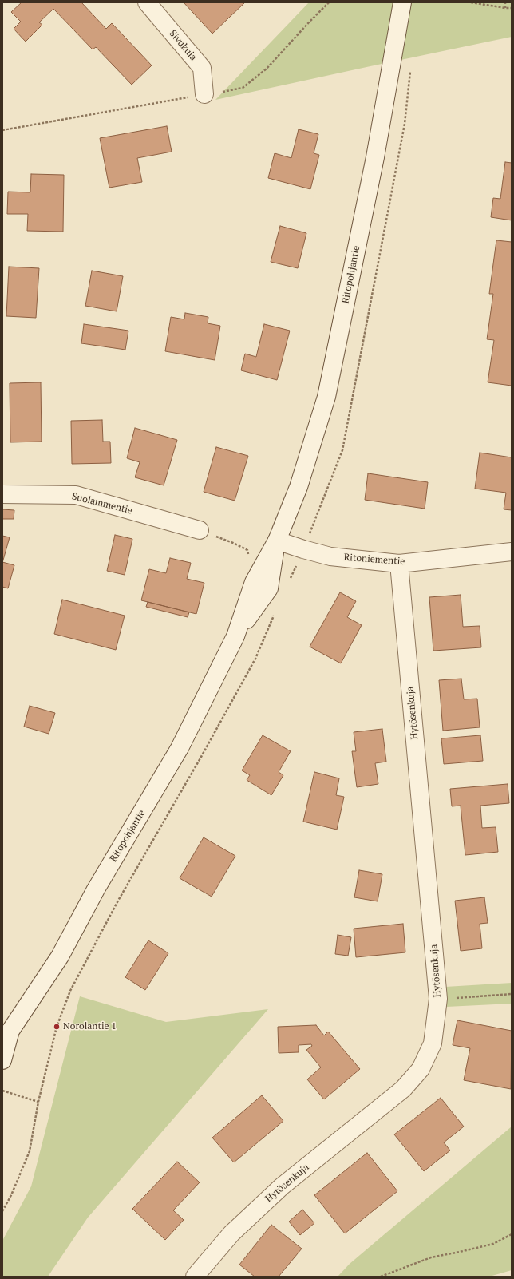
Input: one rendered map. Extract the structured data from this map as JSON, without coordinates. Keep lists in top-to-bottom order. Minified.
{"streets":{"street":["Sivukuja","Ritopohjantie","Suolammentie","Ritoniementie","Hytösenkuja"]},"crossings":[["Ritopohjantie","Ritoniementie"],["Ritoniementie","Hytösenkuja"]],"places":["Norolantie 1"]}
